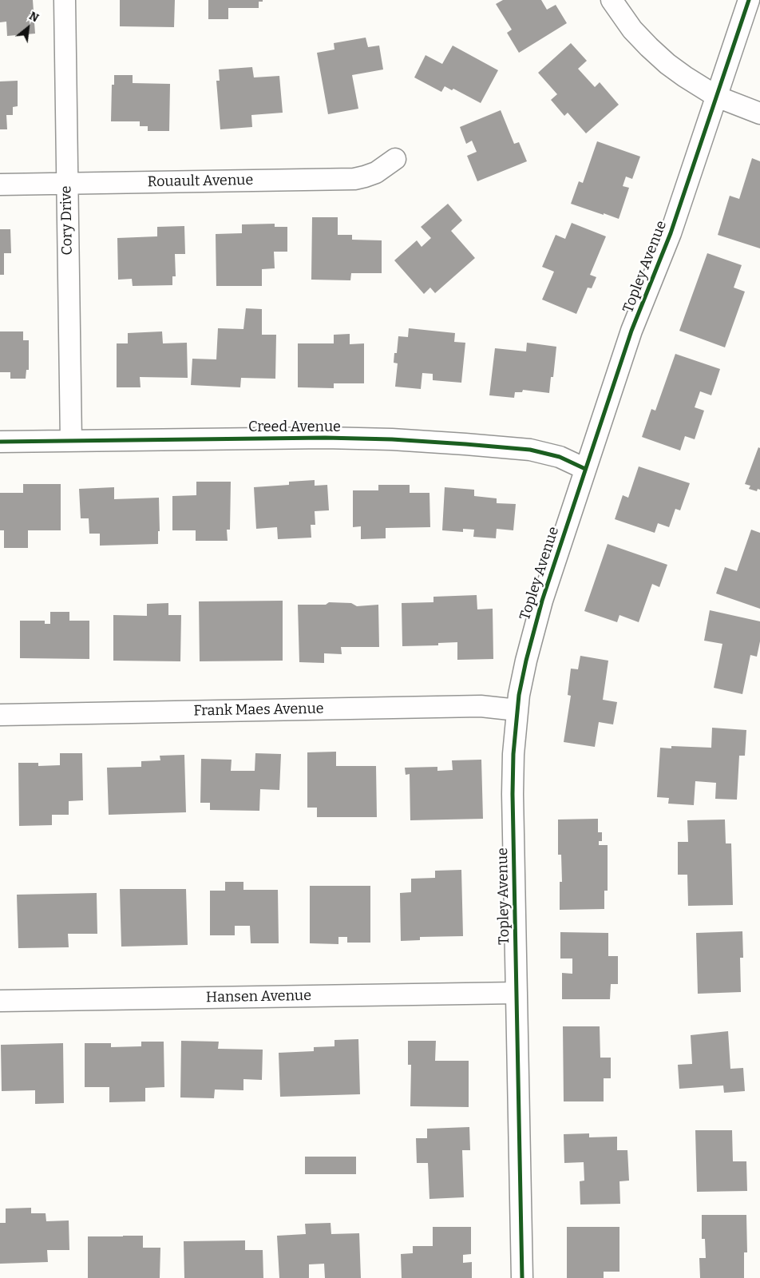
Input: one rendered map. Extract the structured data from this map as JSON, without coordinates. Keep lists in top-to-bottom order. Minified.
{"streets":{"street":["Rouault Avenue","Cory Drive","Topley Avenue","Creed Avenue","Frank Maes Avenue","Hansen Avenue"]},"crossings":[["Rouault Avenue","Cory Drive"],["Cory Drive","Creed Avenue"],["Topley Avenue","Creed Avenue"],["Topley Avenue","Frank Maes Avenue"],["Topley Avenue","Hansen Avenue"]],"north":"top right"}
